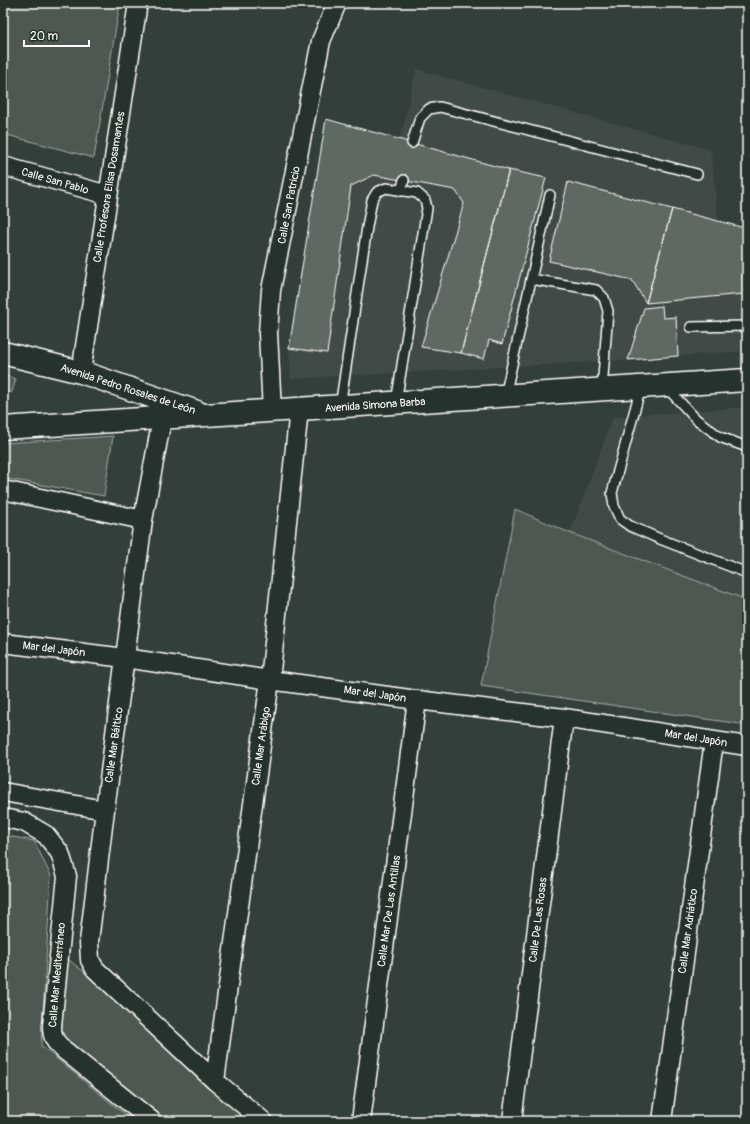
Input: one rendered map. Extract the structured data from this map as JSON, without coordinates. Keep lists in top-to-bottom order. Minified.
{"streets":{"main road":["Avenida Pedro Rosales de León","Avenida Simona Barba"],"street":["Calle San Pablo","Calle Profesora Elisa Dosamantes","Calle San Patricio","Mar del Japón","Calle Mar Báltico","Calle Mar Arábigo","Calle Mar De Las Antillas","Calle De Las Rosas","Calle Mar Adriático","Calle Mar Mediterráneo"]},"crossings":[["Calle San Pablo","Calle Profesora Elisa Dosamantes"],["Calle Profesora Elisa Dosamantes","Avenida Pedro Rosales de León"],["Calle San Patricio","Avenida Simona Barba"],["Avenida Pedro Rosales de León","Avenida Simona Barba"],["Avenida Simona Barba","Calle Mar Báltico"],["Avenida Simona Barba","Calle Mar Arábigo"],["Mar del Japón","Calle Mar Báltico"],["Mar del Japón","Calle Mar Arábigo"],["Mar del Japón","Calle Mar De Las Antillas"],["Mar del Japón","Calle De Las Rosas"],["Mar del Japón","Calle Mar Adriático"],["Calle Mar Báltico","Calle Mar Arábigo"]],"scale_bar":"20 m"}
